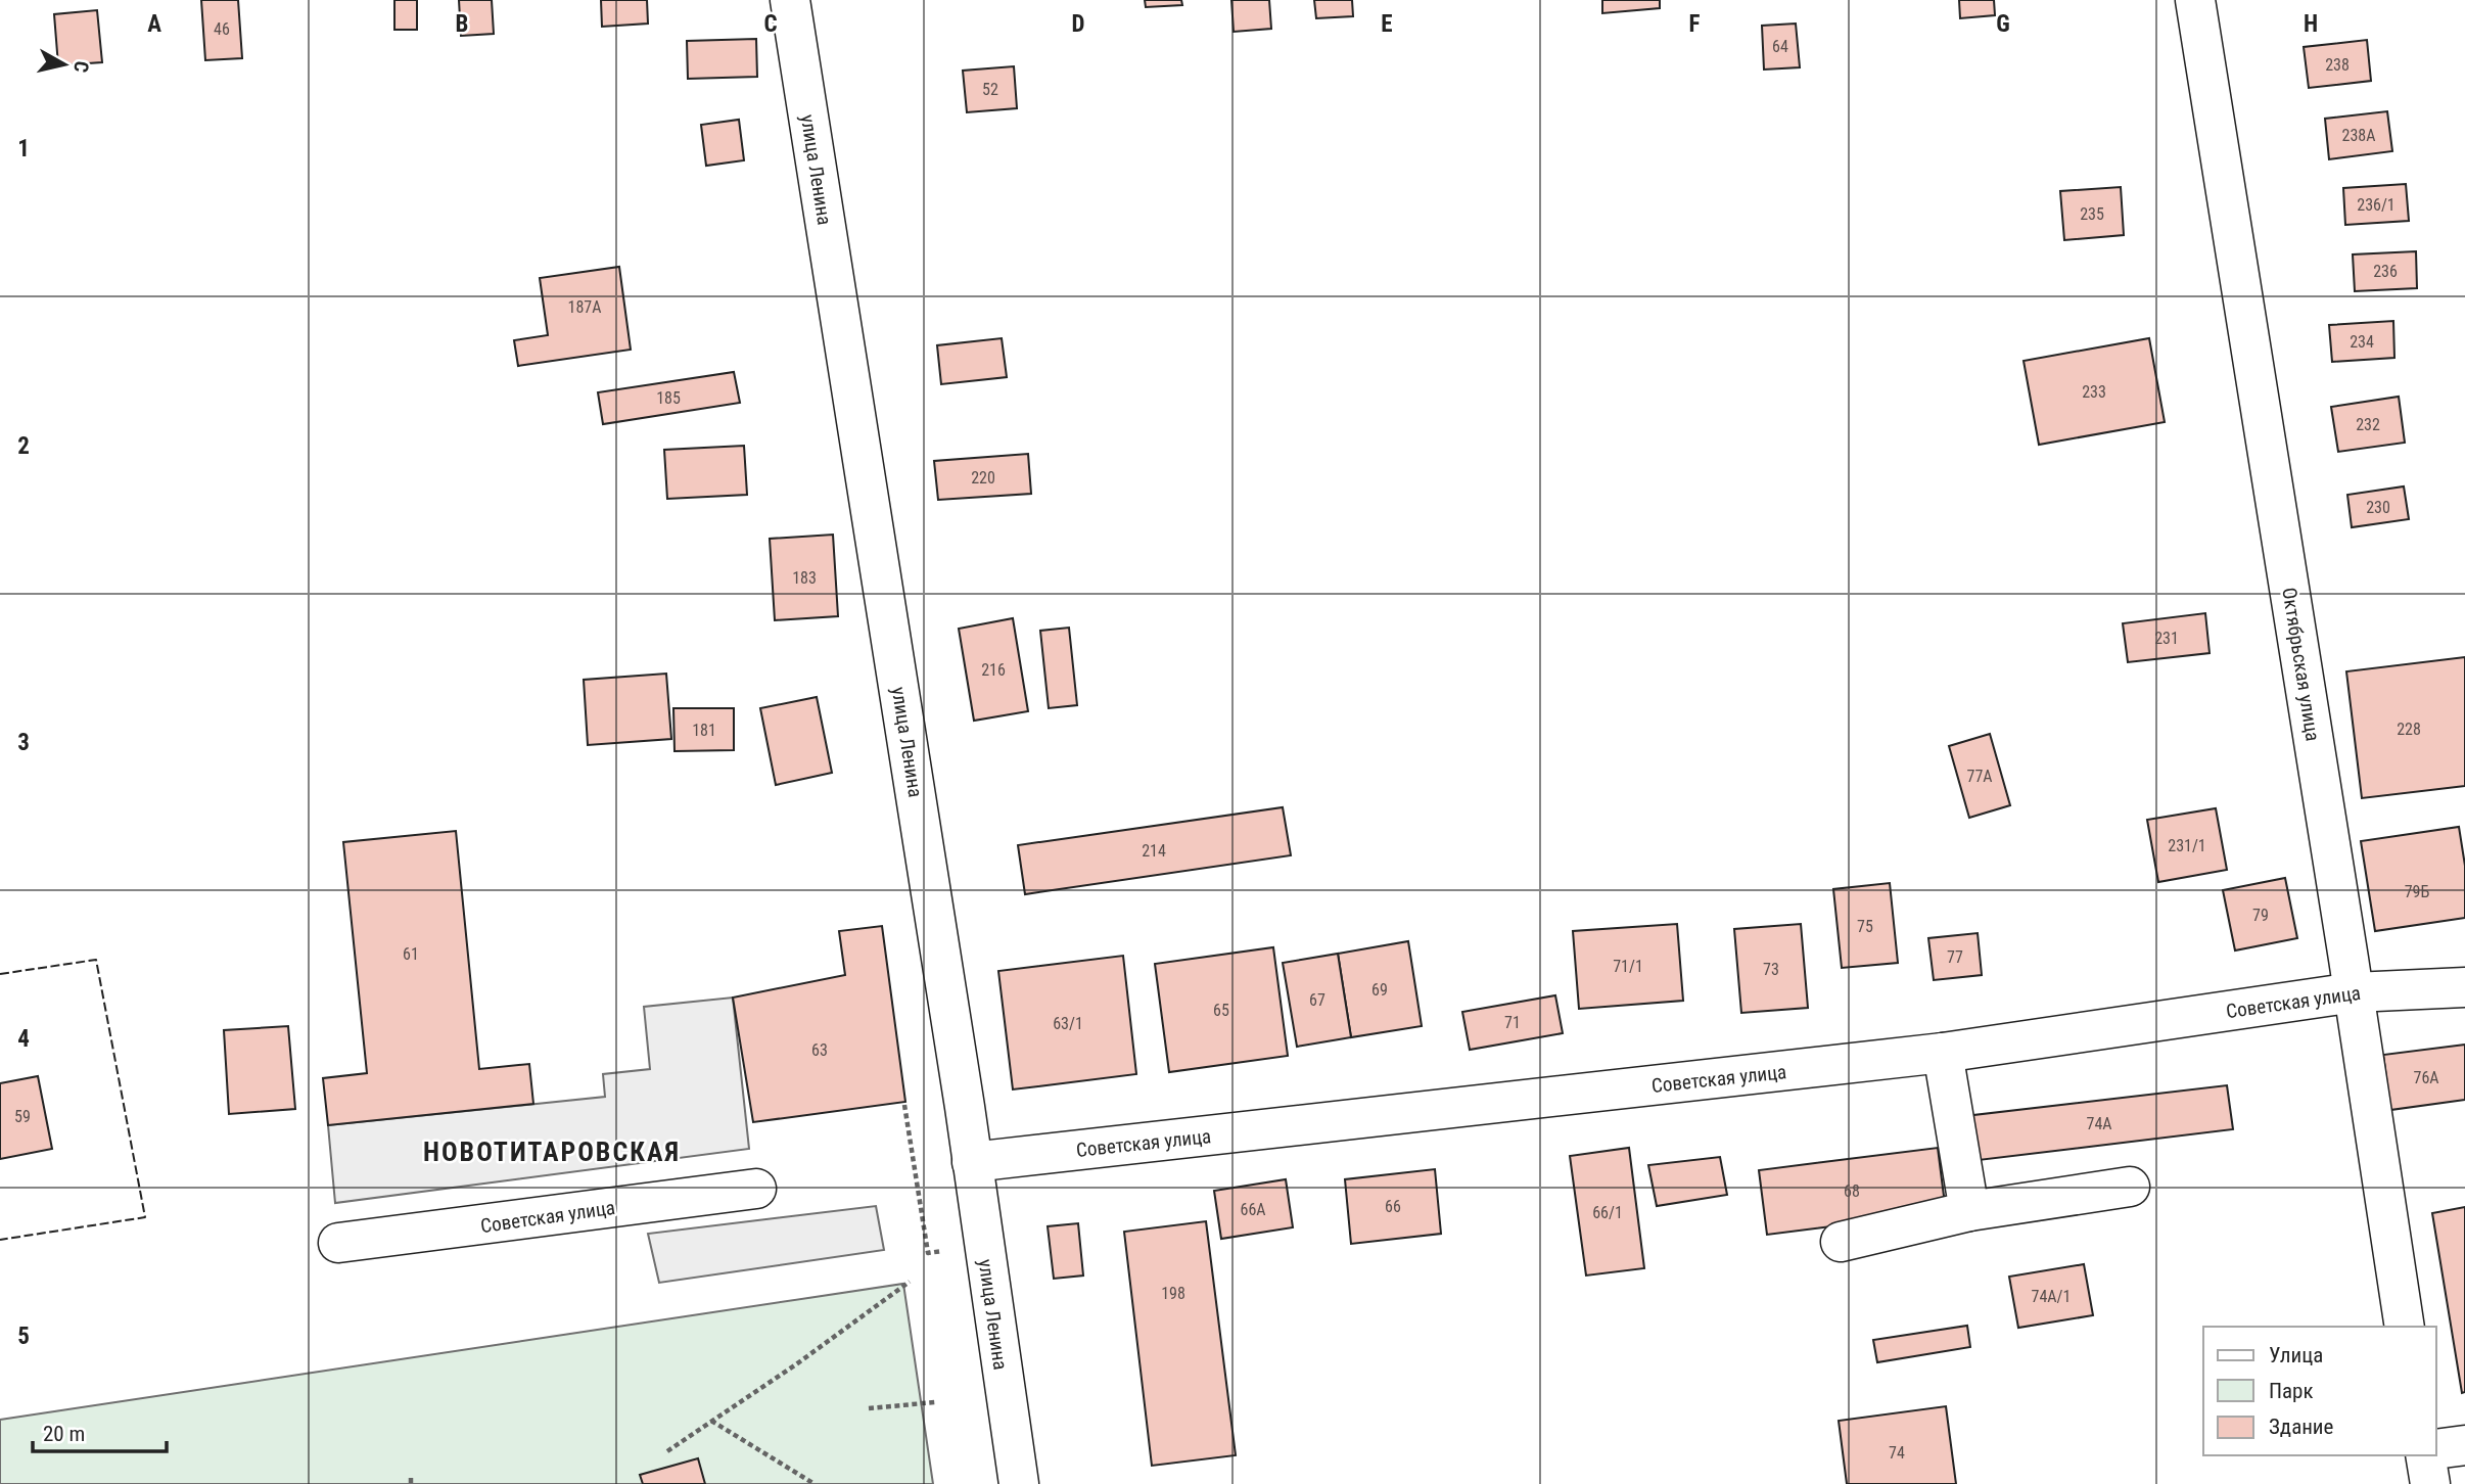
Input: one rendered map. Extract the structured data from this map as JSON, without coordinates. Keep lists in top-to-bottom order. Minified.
{"streets":{"street":["улица Ленина","Октябрьская улица","Советская улица"]},"crossings":[["улица Ленина","Советская улица"],["Октябрьская улица","Советская улица"]],"districts":["НОВОТИТАРОВСКАЯ"],"house_numbers":["46","64","238","52","238А","236/1","235","236","187А","234","233","185","232","220","230","183","231","216","228","181","77А","231/1","214","79Б","79","75","61","77","71/1","73","69","67","65","71","63/1","63","76А","59","74А","68","66","66А","66/1","198","74А/1","74"],"legend":["Улица","Парк","Здание"],"scale_bar":"20 m","north":"right","grid":{"columns":["A","B","C","D","E","F","G","H"],"rows":["1","2","3","4","5"]}}
